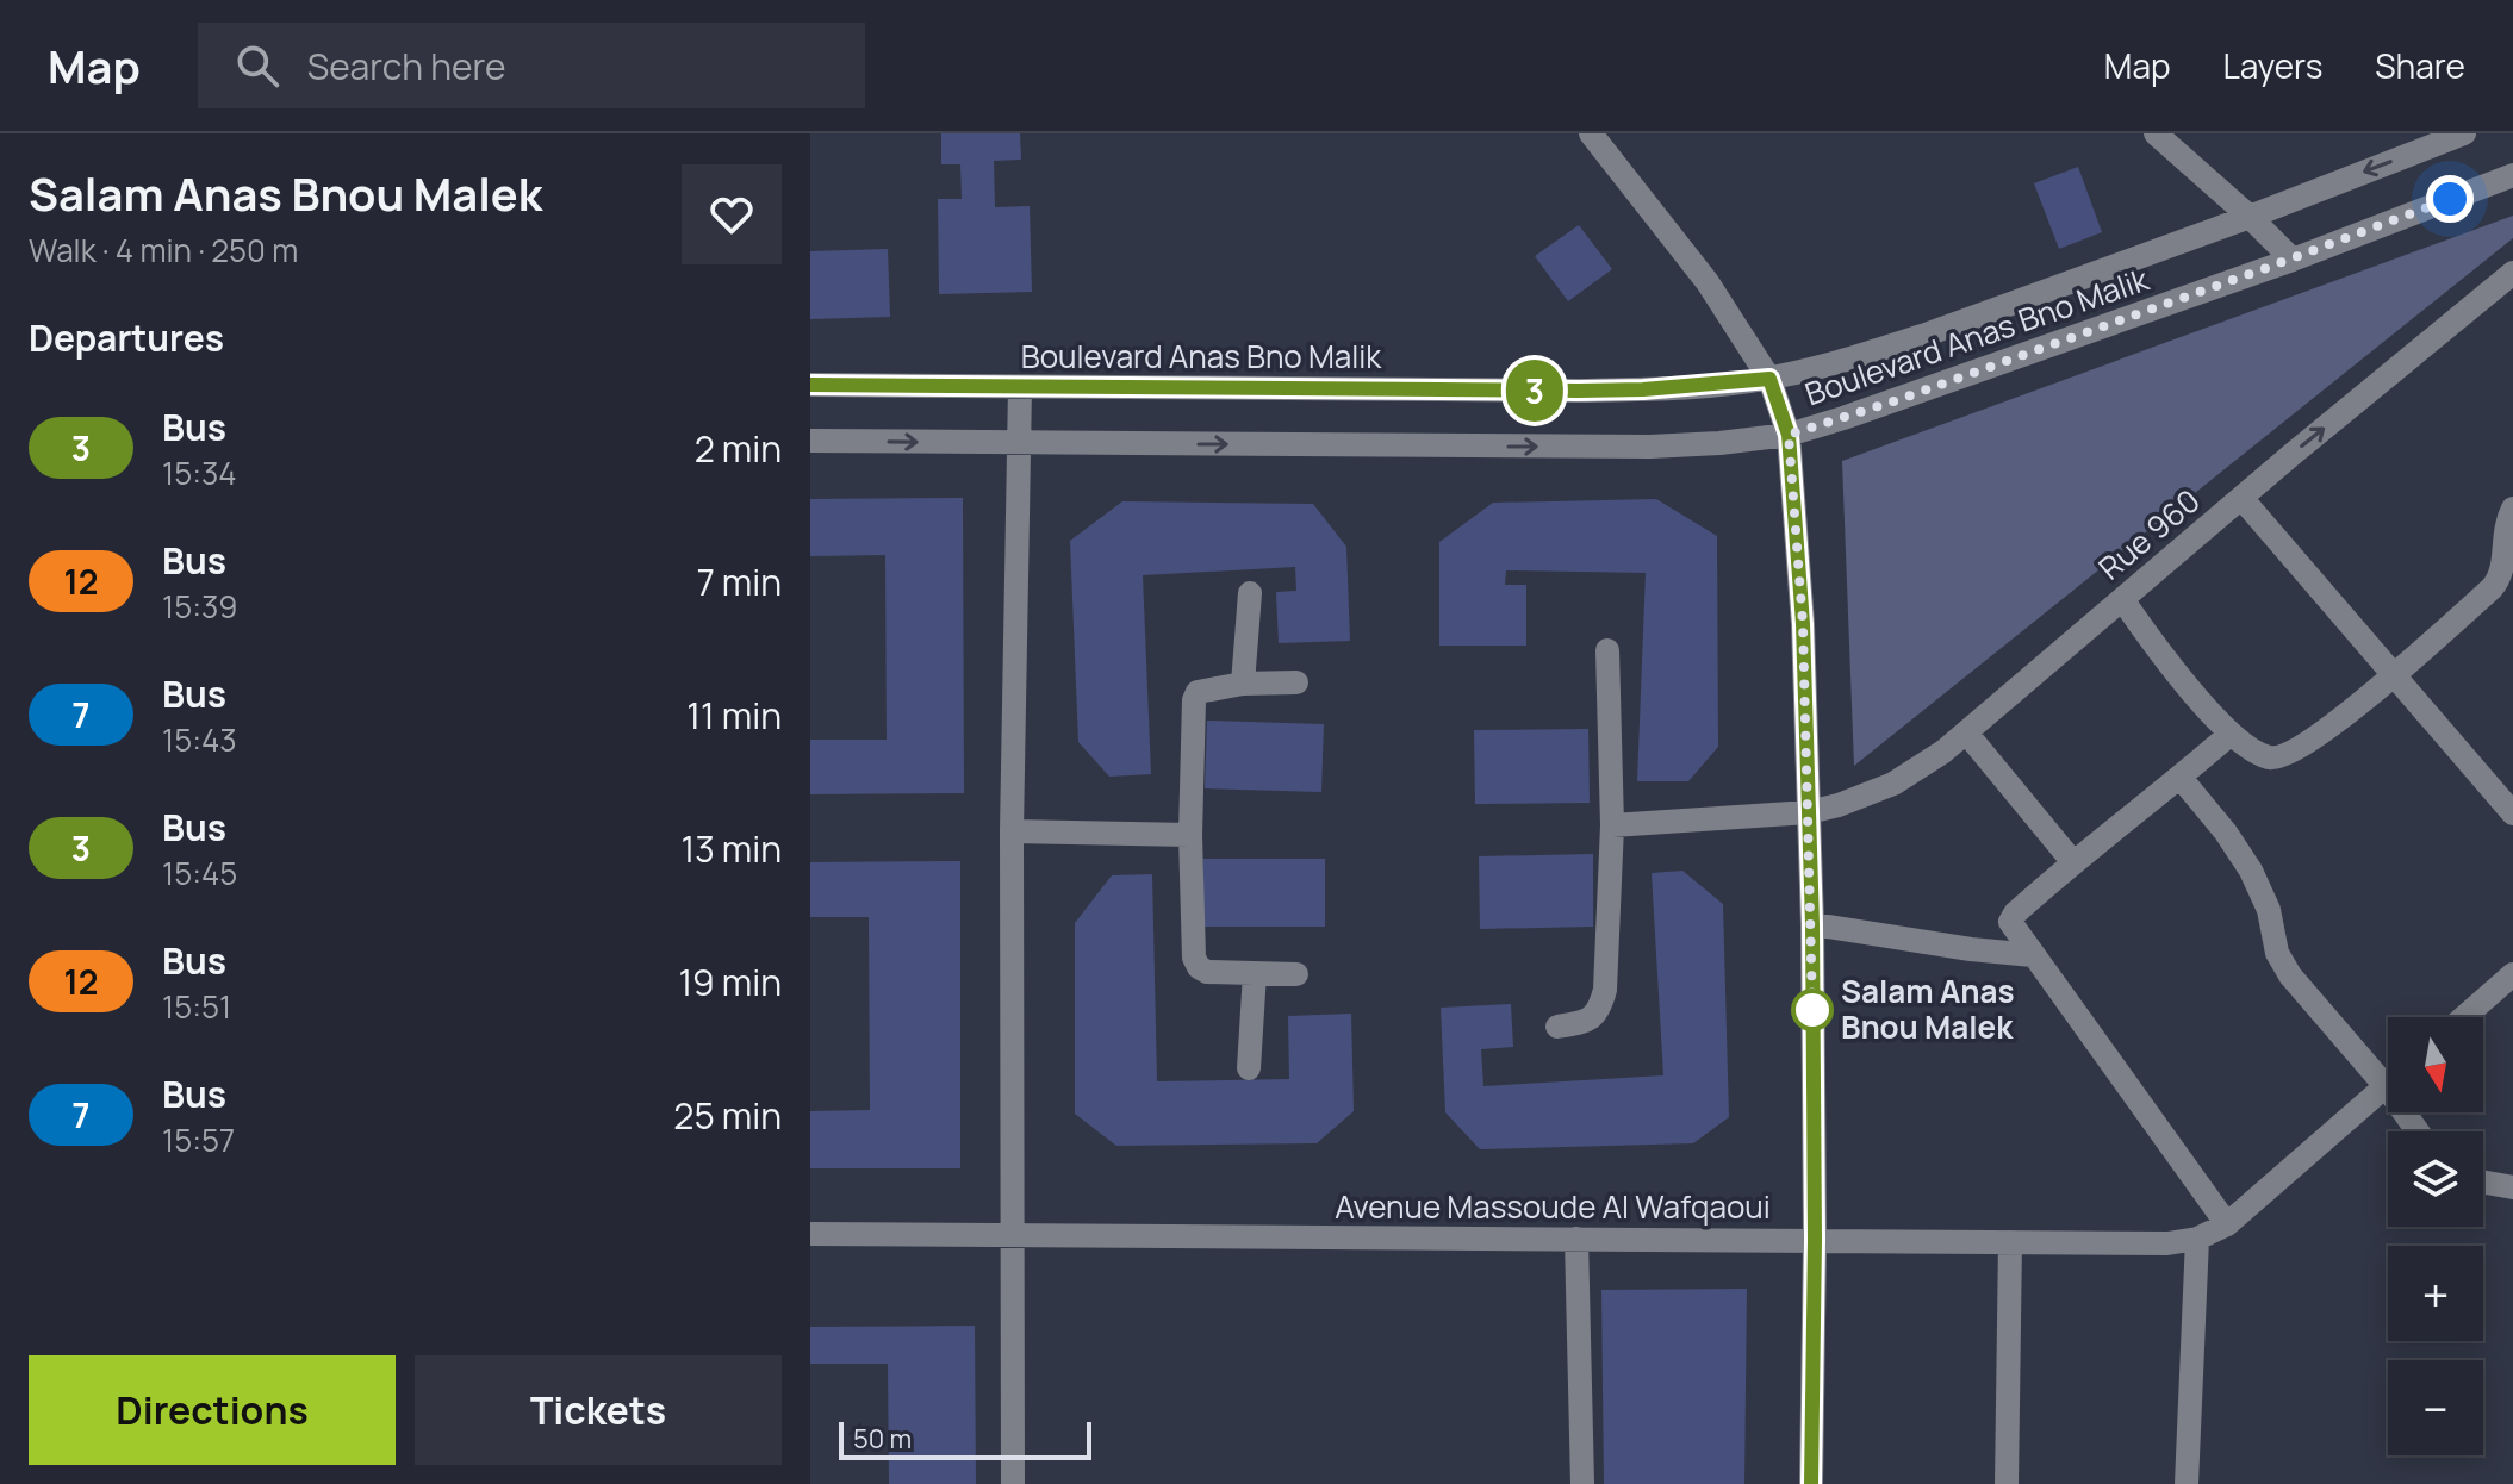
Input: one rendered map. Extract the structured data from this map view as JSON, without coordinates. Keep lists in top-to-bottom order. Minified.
{"streets":{"street":["Boulevard Anas Bno Malik","Rue 960","Avenue Massoude Al Wafqaoui"]},"places":["Salam Anas Bnou Malek"],"lines":["bus line 3"],"scale_bar":"50 m","north":"bottom","page":{"header":"Map","search":"Search here","nav":["Map","Layers","Share"],"heading":[["Salam Anas Bnou Malek","Walk · 4 min · 250 m"],"Departures"],"on_map":"3","list":[{"mark":"3","name":"Bus","note":"15:34","value":"2 min"},{"mark":"12","name":"Bus","note":"15:39","value":"7 min"},{"mark":"7","name":"Bus","note":"15:43","value":"11 min"},{"mark":"3","name":"Bus","note":"15:45","value":"13 min"},{"mark":"12","name":"Bus","note":"15:51","value":"19 min"},{"mark":"7","name":"Bus","note":"15:57","value":"25 min"}],"map_buttons":["+","−"],"buttons":["Directions","Tickets"],"scale":"50 m"}}
